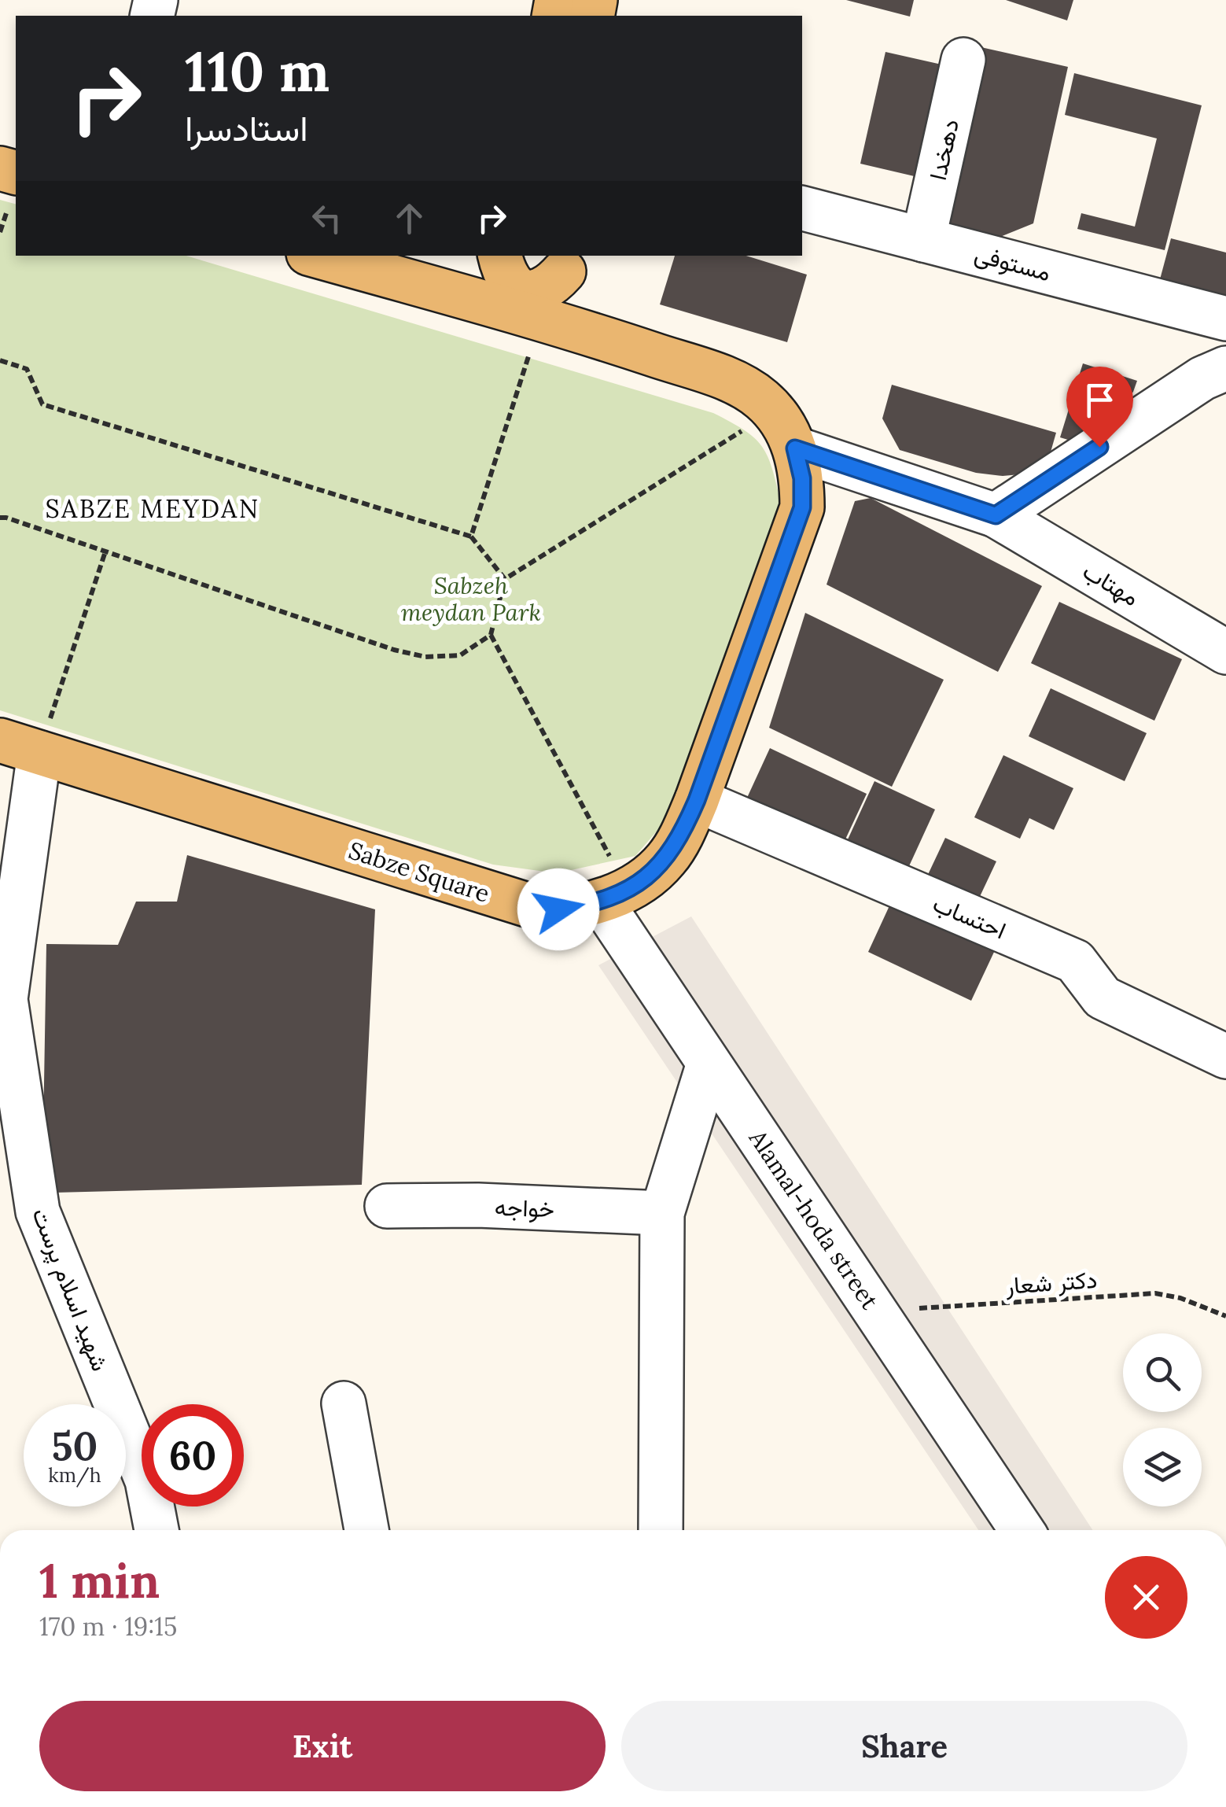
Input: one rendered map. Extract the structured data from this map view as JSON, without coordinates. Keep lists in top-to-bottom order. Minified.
{"streets":{"main road":["Sabze Square"],"street":["دهخدا","مستوفی","مهتاب","احتساب","خواجه","Alamal-hoda street","شهید اسلام پرست"],"path":["دکتر شعار"]},"crossings":[["دهخدا","مستوفی"],["مهتاب","Sabze Square"],["Sabze Square","احتساب"],["Sabze Square","Alamal-hoda street"],["Sabze Square","شهید اسلام پرست"],["Alamal-hoda street","دکتر شعار"]],"districts":["SABZE MEYDAN"],"parks":["Sabzeh meydan Park"],"page":{"turn":["110 m","استادسرا"],"speed":"50 km/h","limit":"60","heading":["1 min","170 m · 19:15"],"buttons":["Exit","Share"]}}
